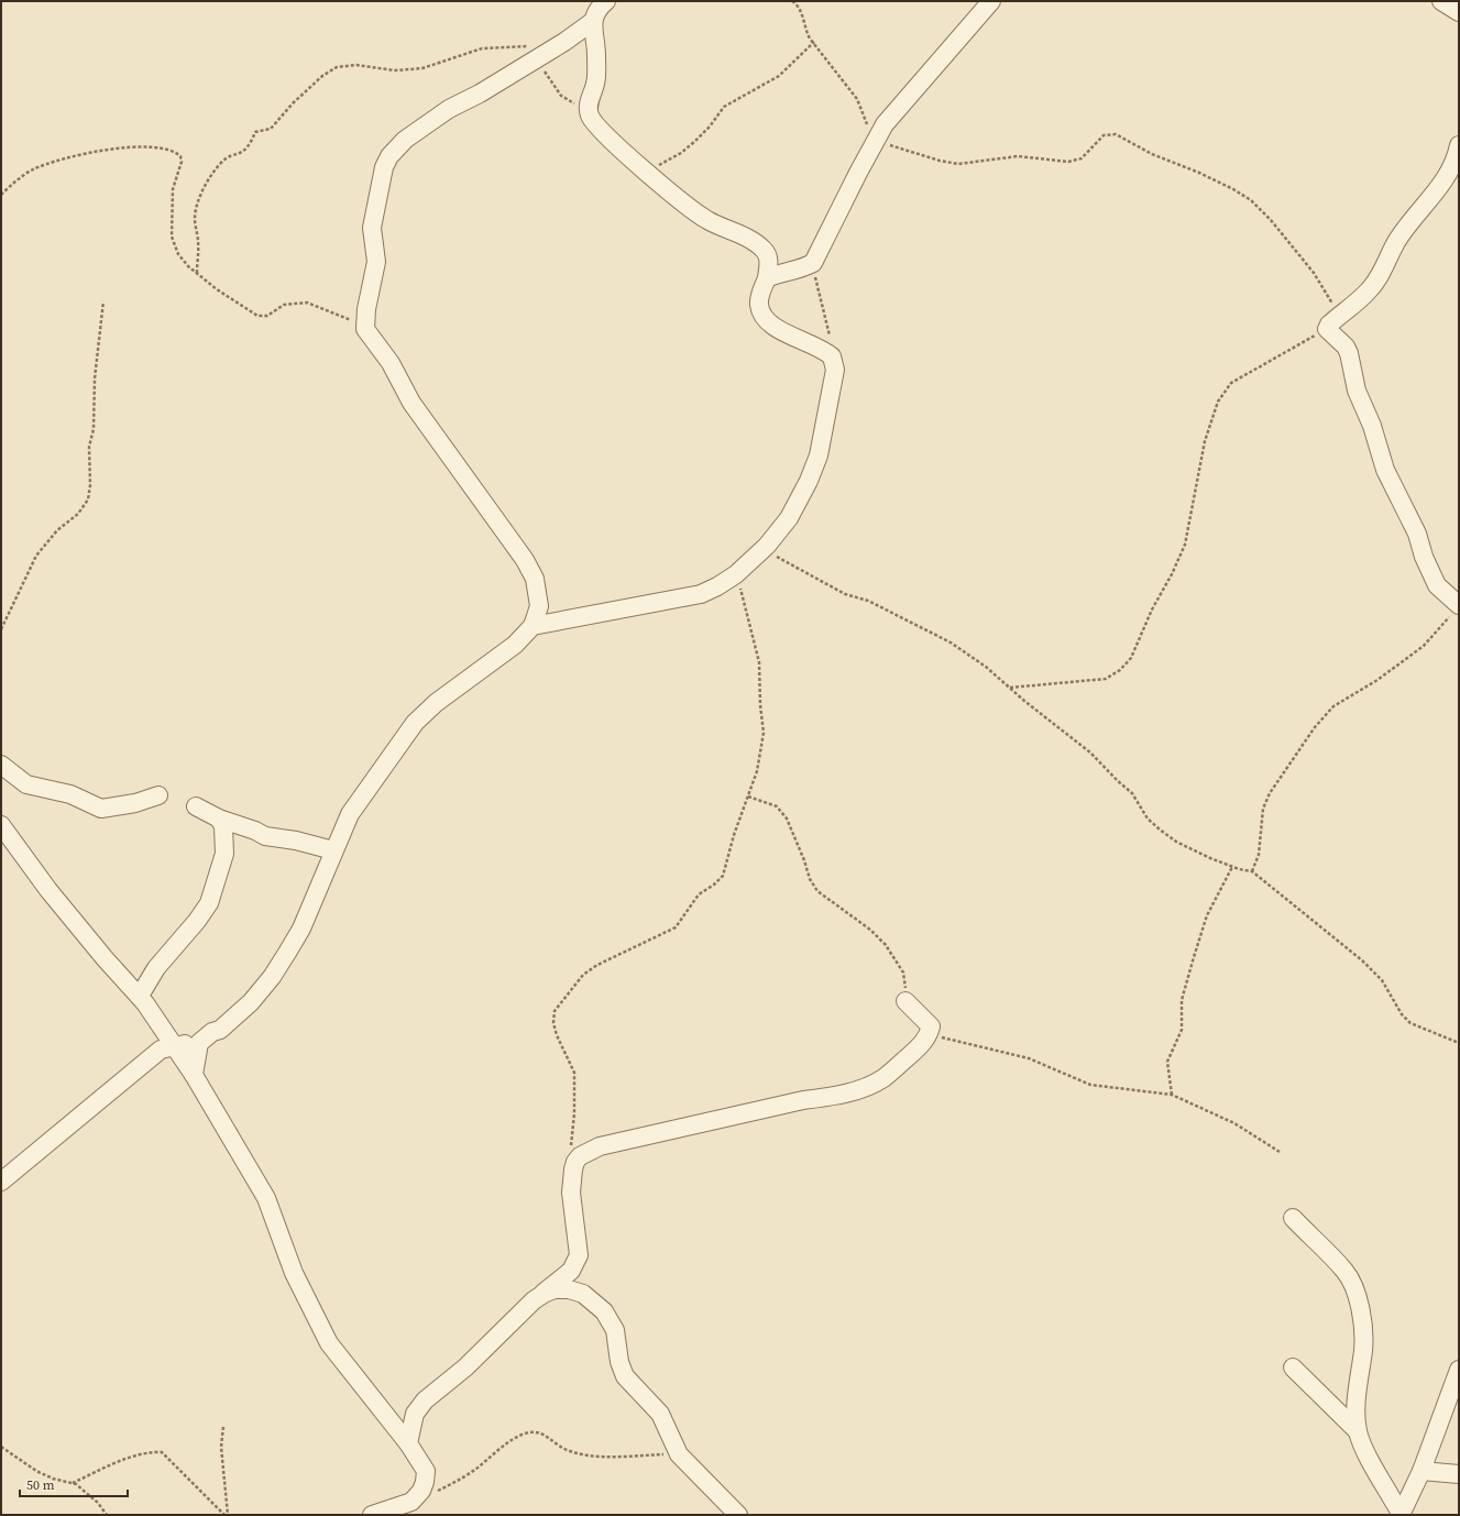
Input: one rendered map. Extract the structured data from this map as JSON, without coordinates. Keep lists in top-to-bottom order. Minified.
{"scale_bar":"50 m"}
